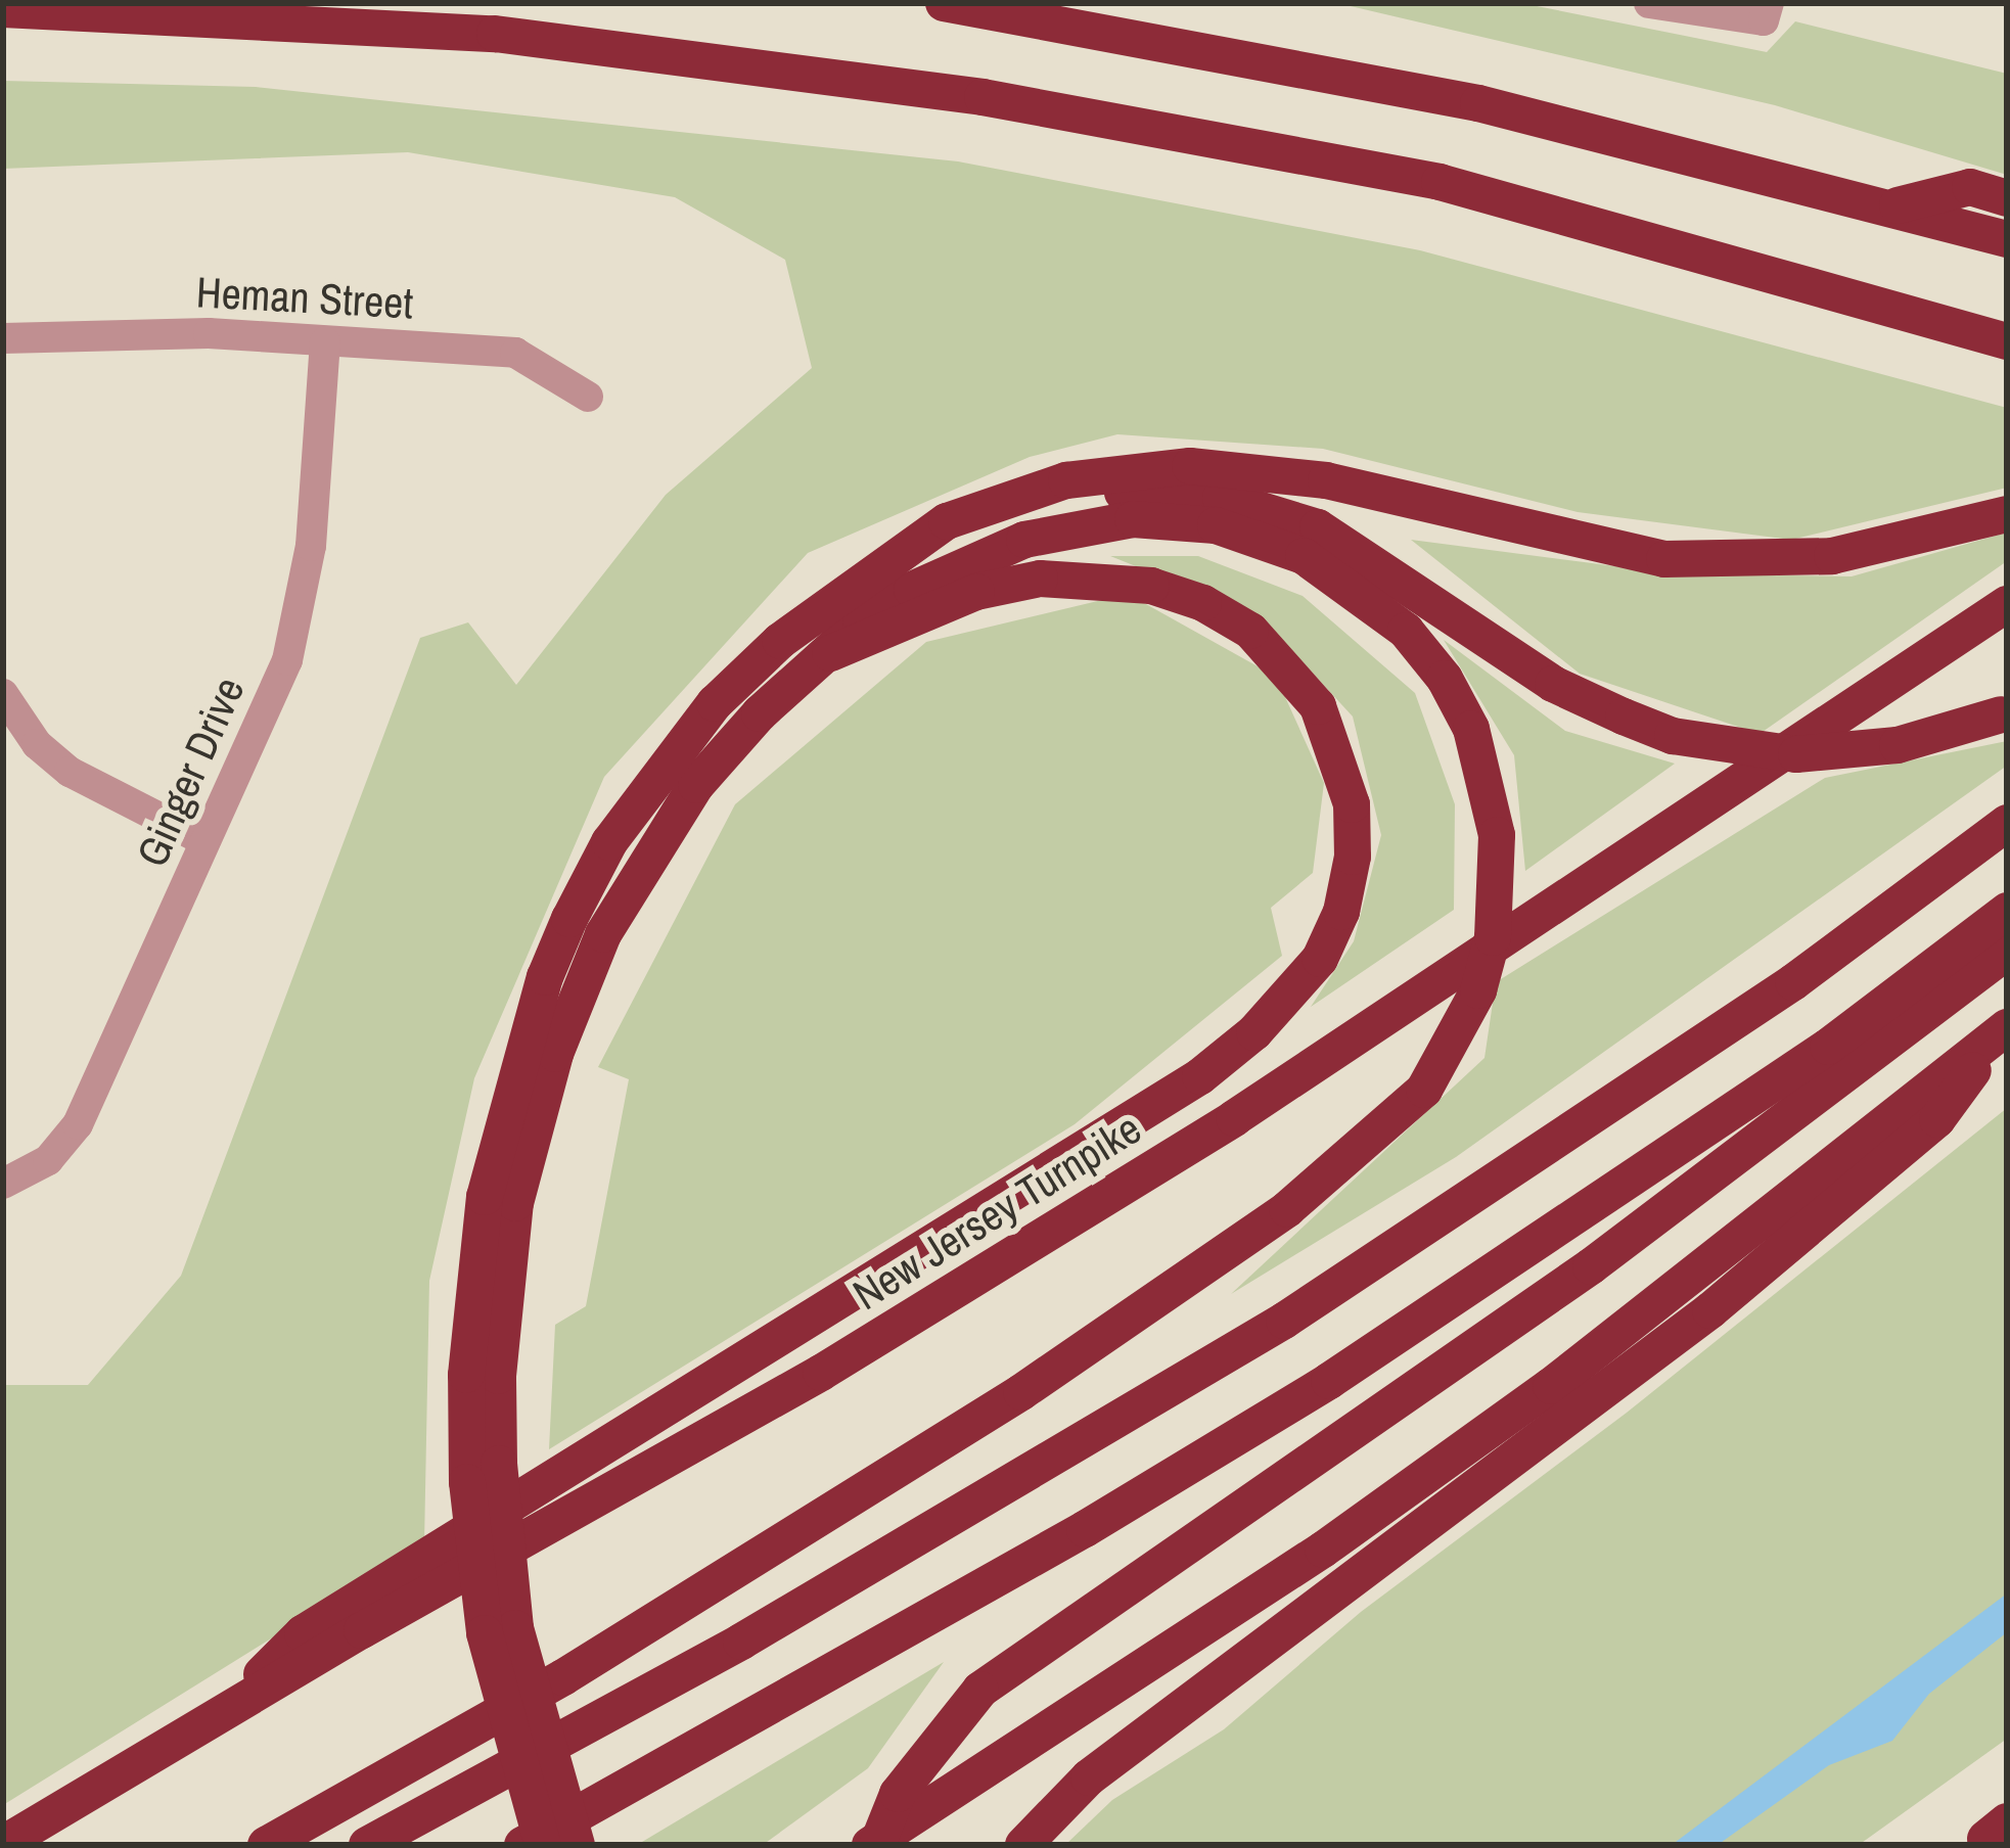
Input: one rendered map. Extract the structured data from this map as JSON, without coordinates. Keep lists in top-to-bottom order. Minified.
{"streets":{"highway":["New Jersey Turnpike"],"street":["Heman Street","Ginger Drive"]},"crossings":[["Heman Street","Ginger Drive"]]}
